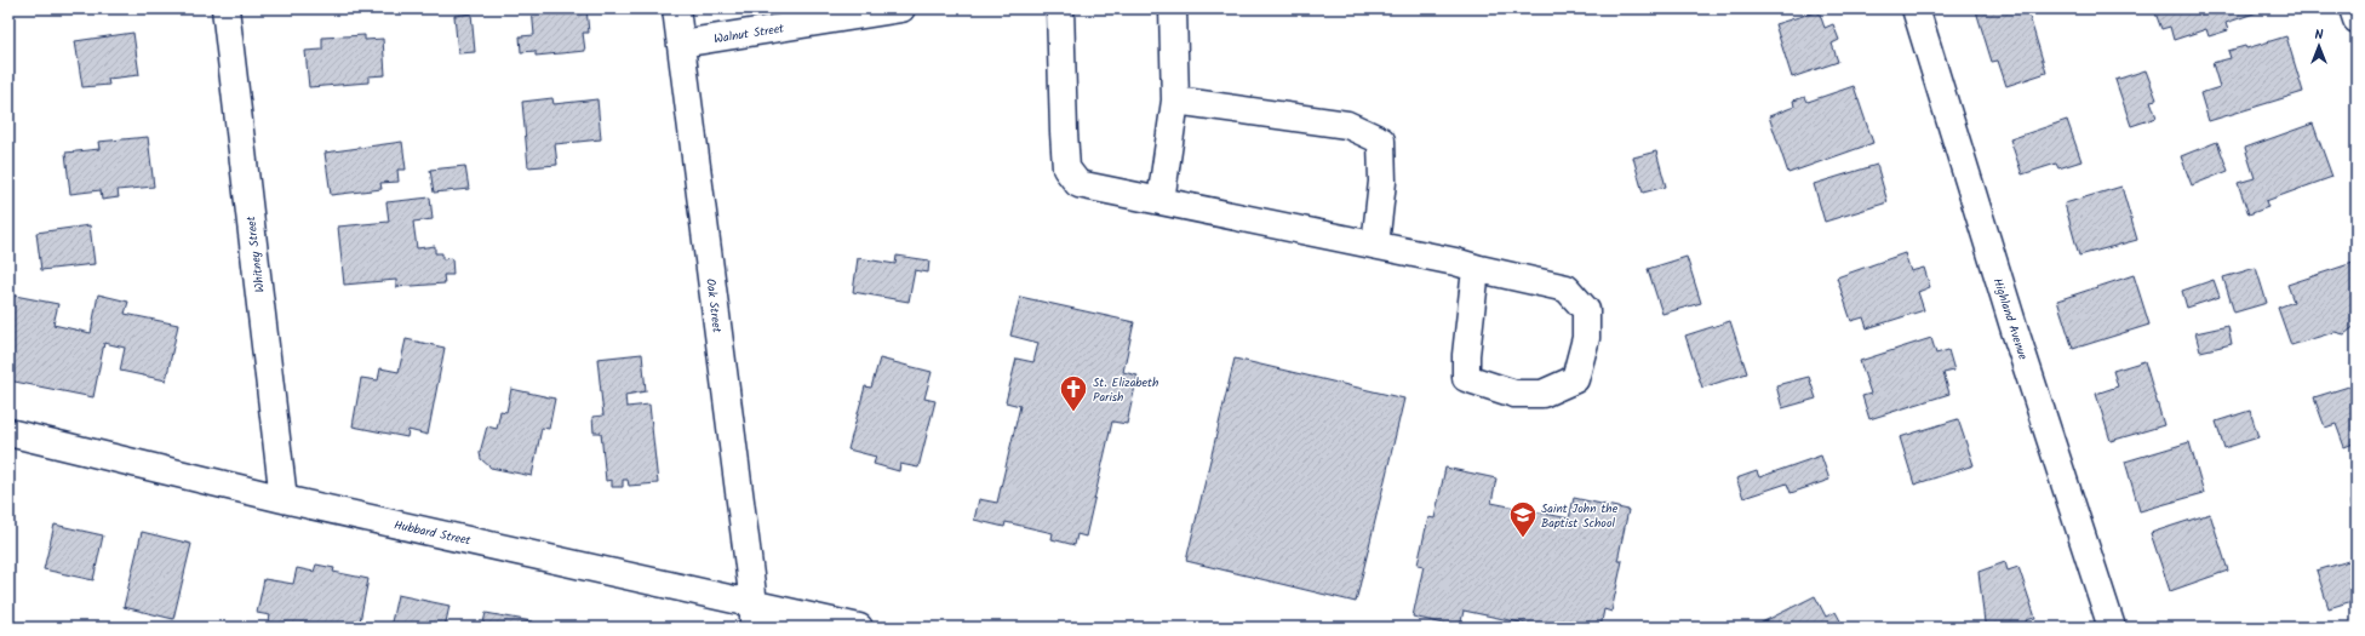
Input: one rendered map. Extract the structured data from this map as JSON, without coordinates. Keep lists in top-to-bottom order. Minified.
{"streets":{"street":["Walnut Street","Whitney Street","Oak Street","Highland Avenue","Hubbard Street"]},"crossings":[["Walnut Street","Oak Street"],["Whitney Street","Hubbard Street"],["Oak Street","Hubbard Street"]],"places":{"church":["St. Elizabeth Parish"],"school or university":["Saint John the Baptist School"]},"north":"top"}
